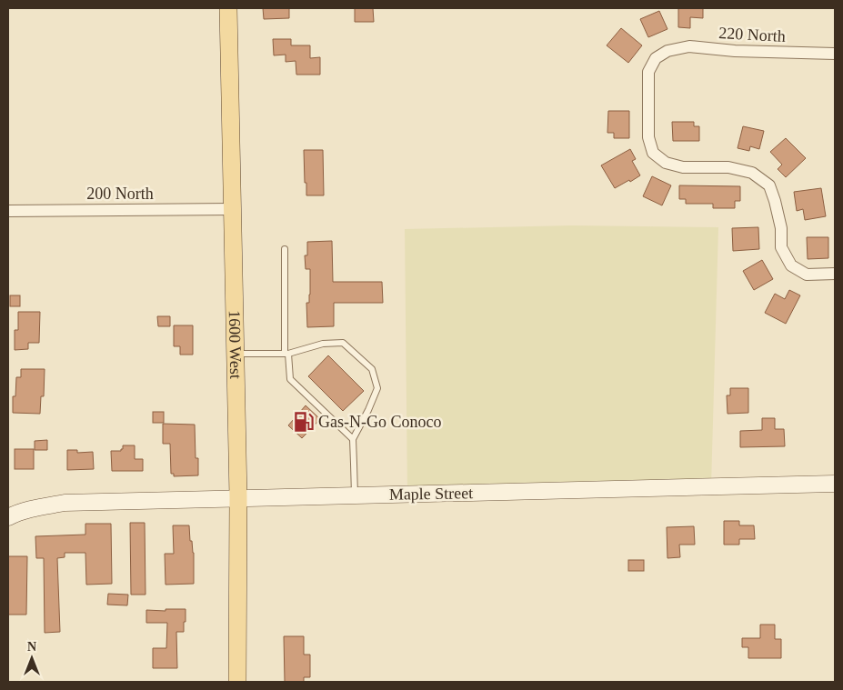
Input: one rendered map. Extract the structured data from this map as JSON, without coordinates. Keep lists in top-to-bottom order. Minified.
{"streets":{"main road":["1600 West","Maple Street"],"street":["220 North","200 North"]},"crossings":[["200 North","1600 West"],["1600 West","Maple Street"]],"places":{"fuel station":["Gas-N-Go Conoco"]},"north":"top"}
